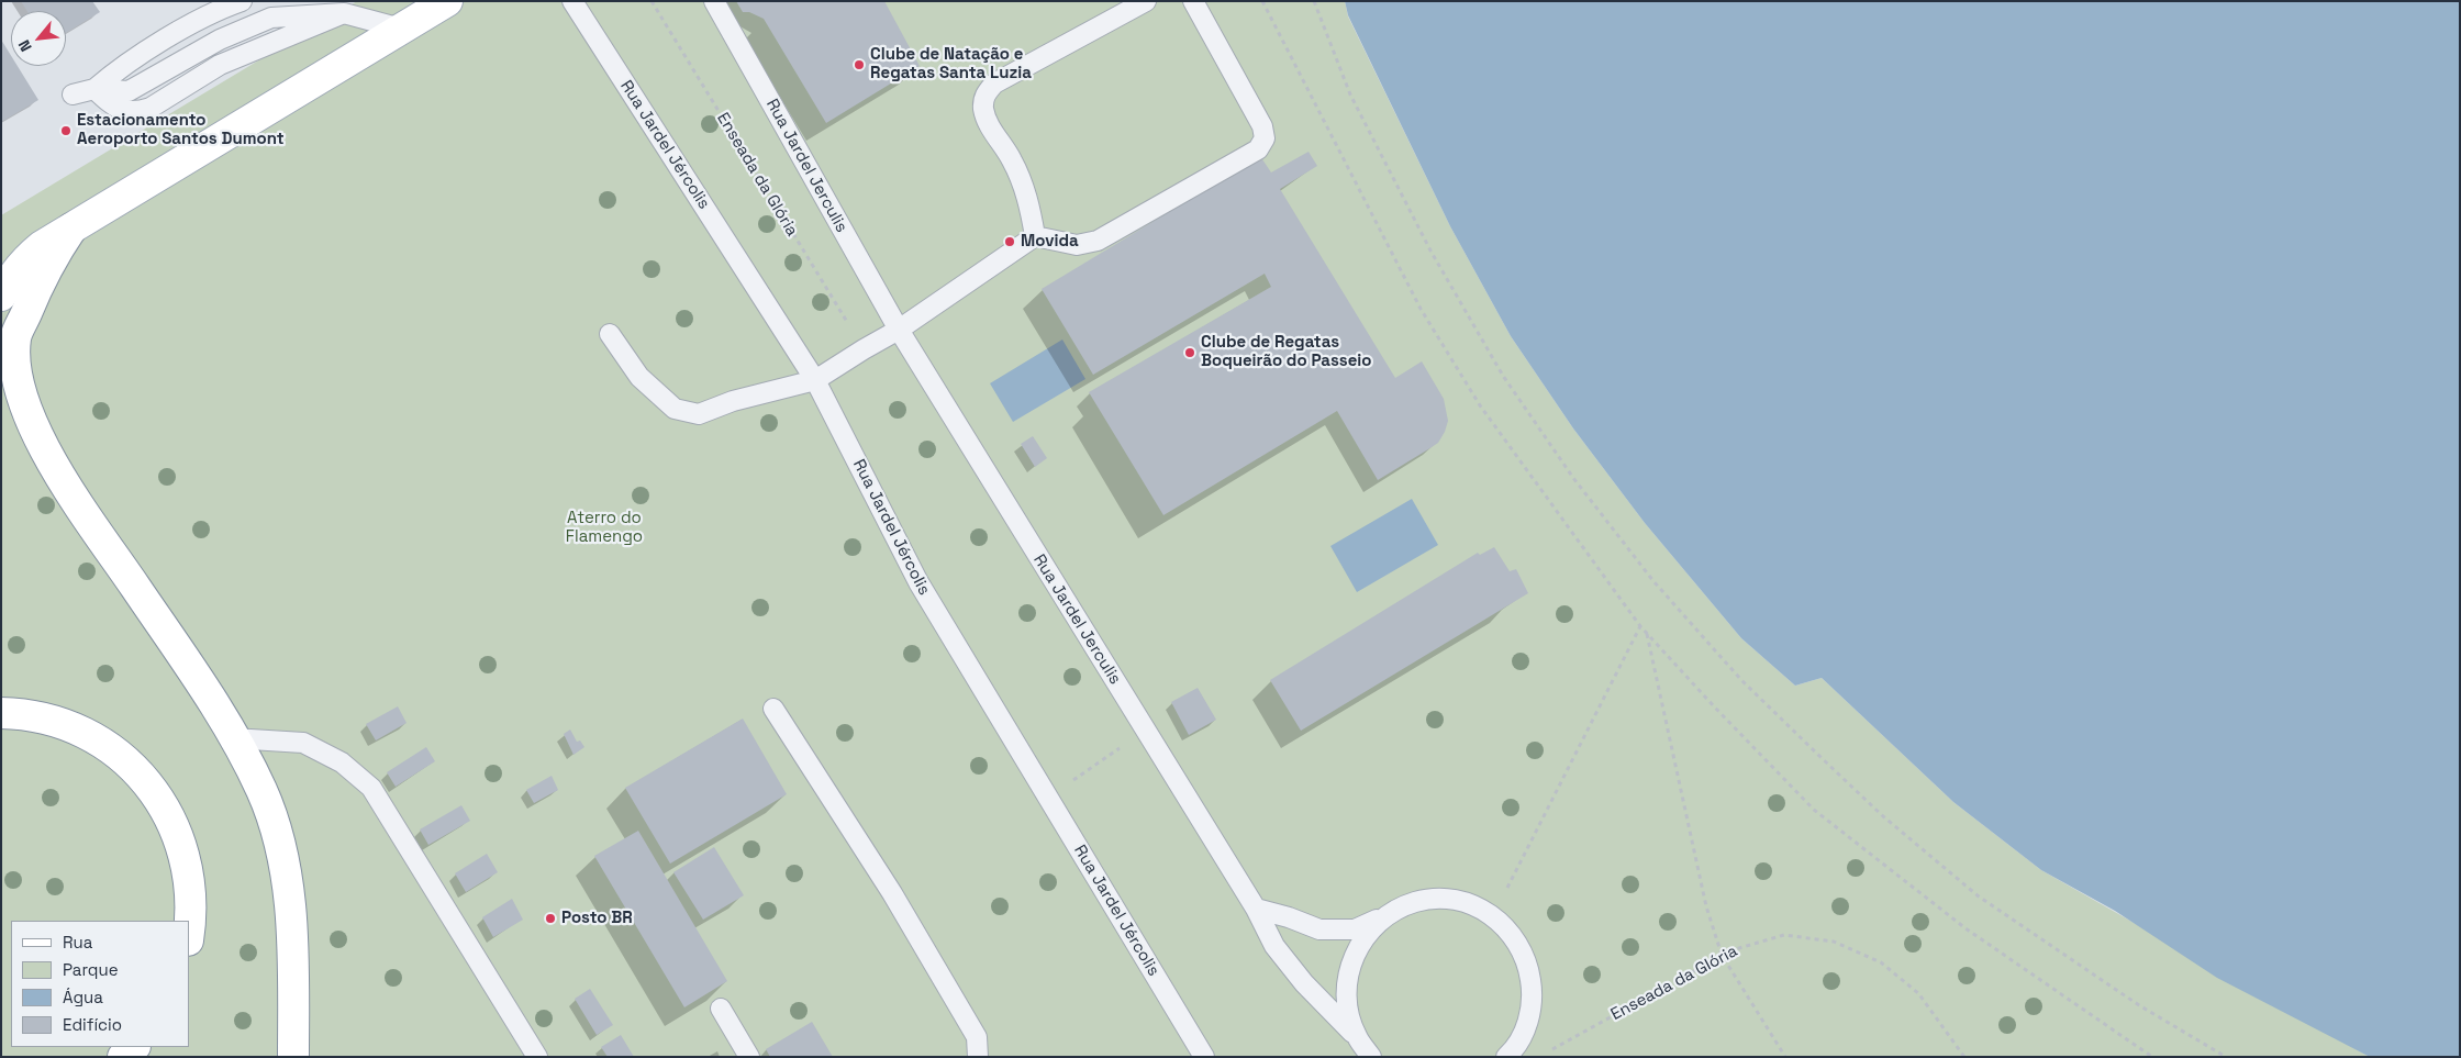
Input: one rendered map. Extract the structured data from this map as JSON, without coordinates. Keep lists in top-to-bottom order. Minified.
{"streets":{"lane":["Rua Jardel Jércolis","Rua Jardel Jerculis"],"path":["Enseada da Glória"]},"parks":["Aterro do Flamengo"],"places":["Clube de Natação e Regatas Santa Luzia","Estacionamento Aeroporto Santos Dumont","Movida","Clube de Regatas Boqueirão do Passeio","Posto BR"],"legend":["Rua","Parque","Água","Edifício"],"north":"bottom left"}
